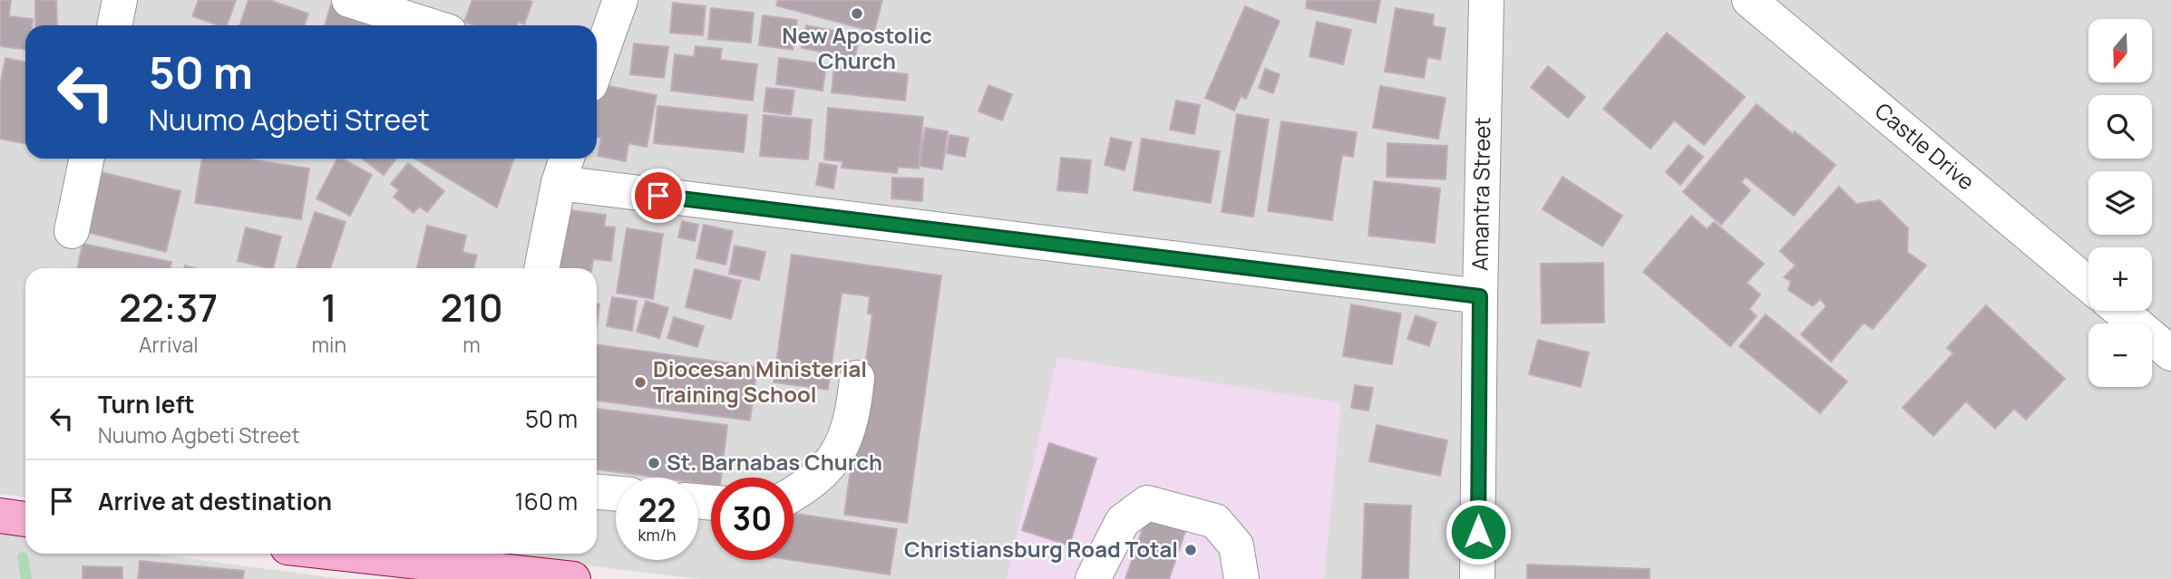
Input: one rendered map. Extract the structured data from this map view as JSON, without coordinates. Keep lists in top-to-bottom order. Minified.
{"streets":{"street":["Castle Drive","Amantra Street"]},"places":["New Apostolic Church","Diocesan Ministerial Training School","St. Barnabas Church","Christiansburg Road Total"],"north":"bottom","page":{"map_buttons":["+","−"],"turn":["50 m","Nuumo Agbeti Street"],"eta":["22:37","Arrival","1","min","210","m"],"list":[{"name":"Turn left","note":"Nuumo Agbeti Street","value":"50 m"},{"name":"Arrive at destination","value":"160 m"}],"speed":"22 km/h","limit":"30"}}
